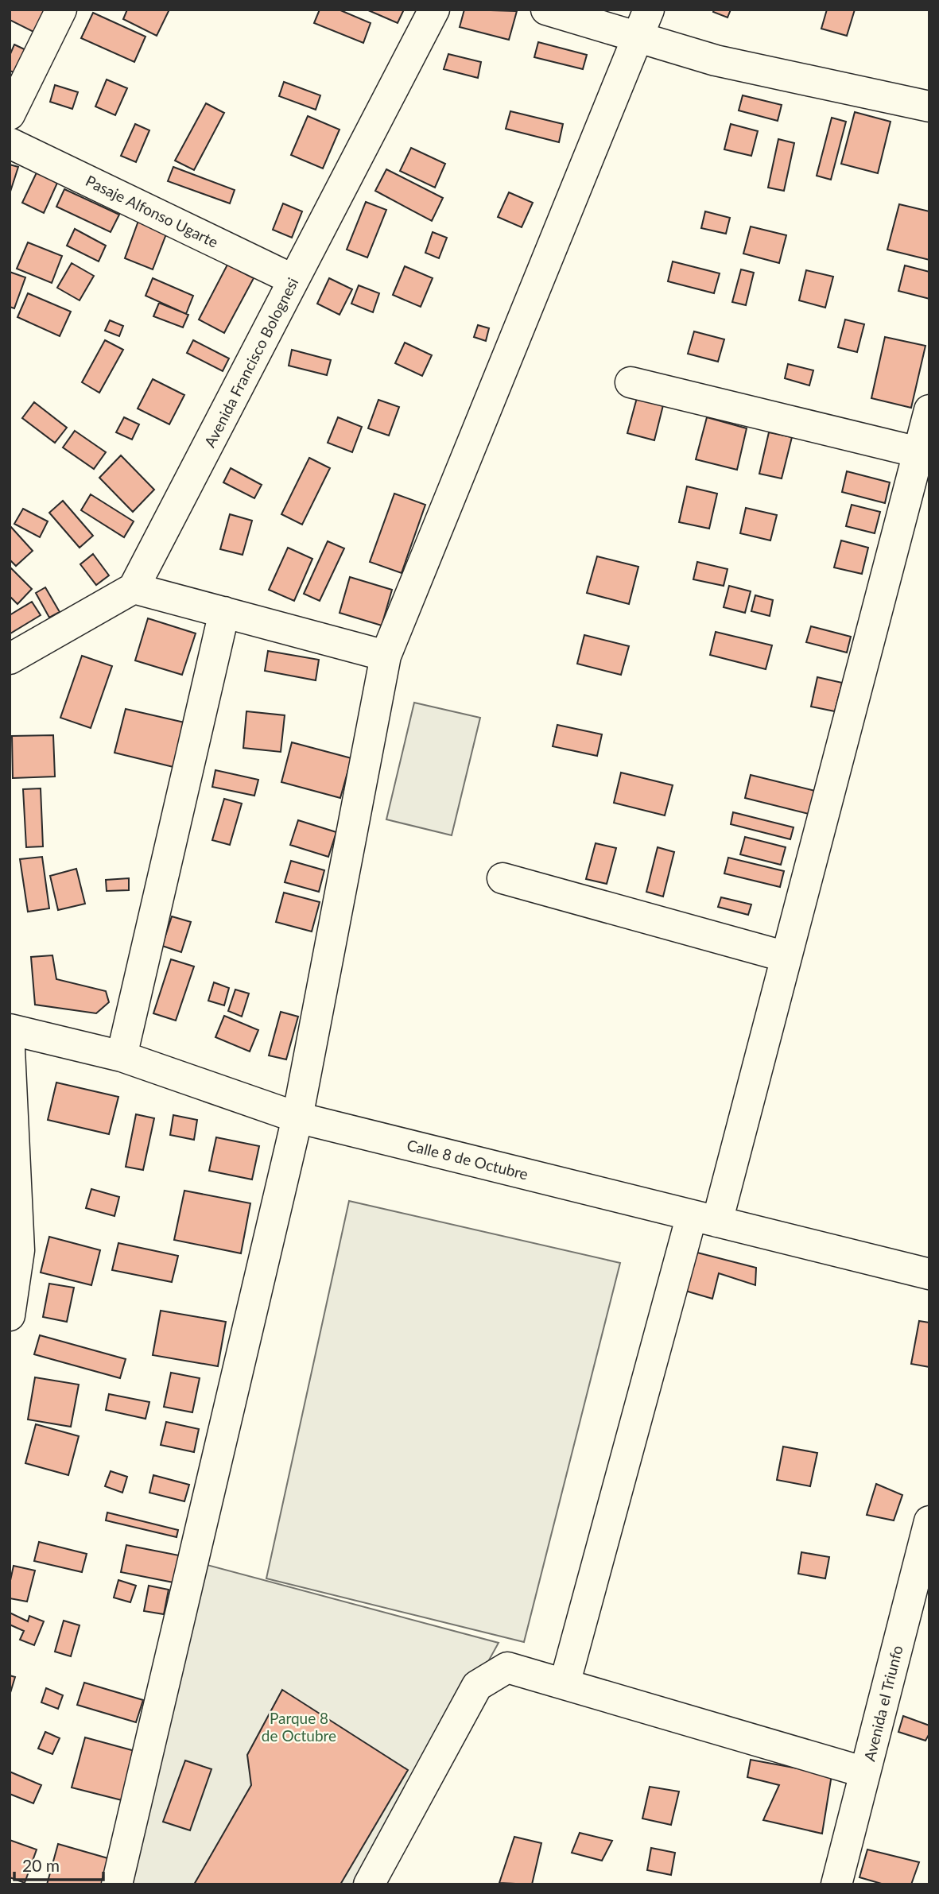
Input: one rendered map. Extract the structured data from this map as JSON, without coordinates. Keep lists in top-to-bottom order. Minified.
{"streets":{"street":["Pasaje Alfonso Ugarte","Avenida Francisco Bolognesi","Calle 8 de Octubre","Avenida el Triunfo"]},"crossings":[["Pasaje Alfonso Ugarte","Avenida Francisco Bolognesi"]],"parks":["Parque 8 de Octubre"],"scale_bar":"20 m"}
